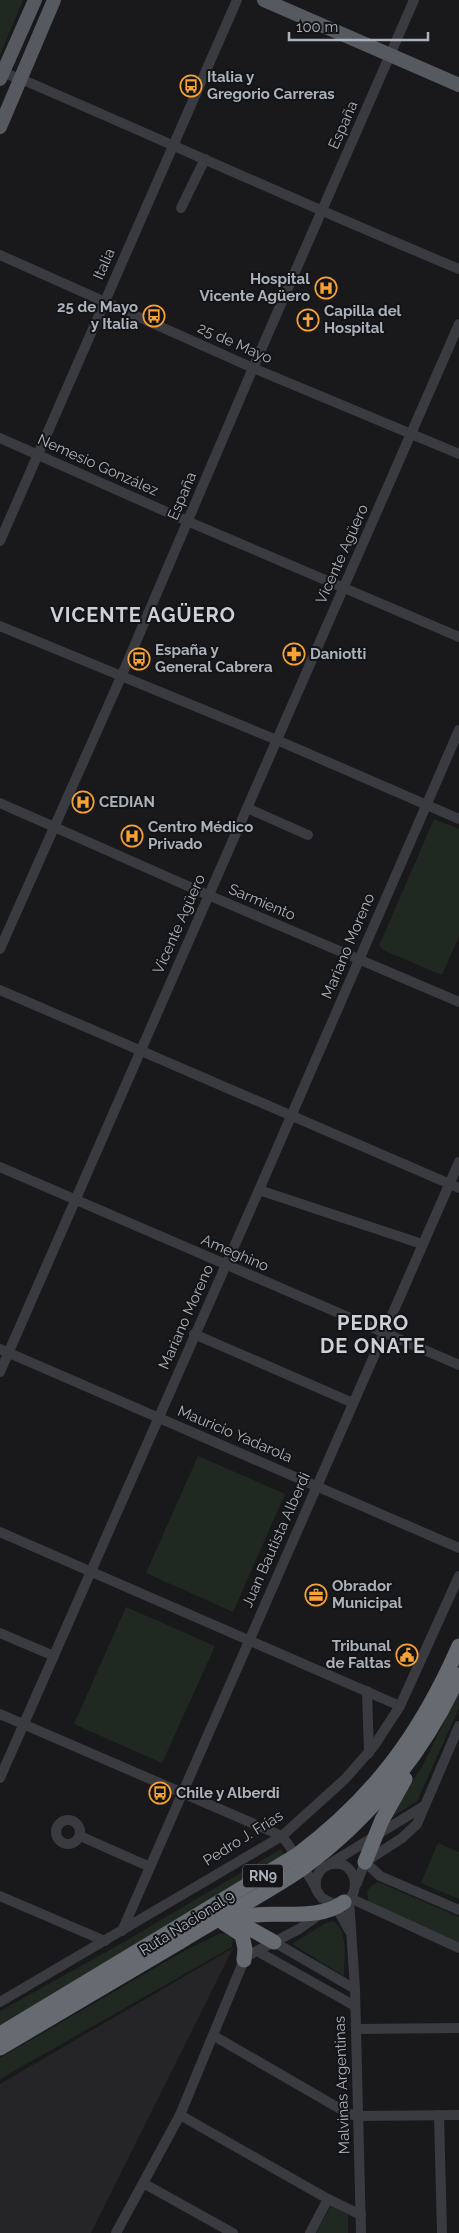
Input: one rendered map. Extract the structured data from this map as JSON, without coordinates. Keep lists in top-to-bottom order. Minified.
{"streets":{"highway":["RN9","Ruta Nacional 9"],"street":["España","Italia","25 de Mayo","Nemesio González","Vicente Agüero","Sarmiento","Mariano Moreno","Ameghino","Mauricio Yadarola","Juan Bautista Alberdi","Pedro J. Frías","Malvinas Argentinas"]},"crossings":[["España","25 de Mayo"],["España","Nemesio González"],["España","Sarmiento"],["Italia","25 de Mayo"],["Italia","Nemesio González"],["25 de Mayo","Vicente Agüero"],["Nemesio González","Vicente Agüero"],["Vicente Agüero","Sarmiento"],["Vicente Agüero","Ameghino"],["Vicente Agüero","Mauricio Yadarola"],["Sarmiento","Mariano Moreno"],["Mariano Moreno","Ameghino"],["Mariano Moreno","Mauricio Yadarola"],["Ameghino","Juan Bautista Alberdi"],["Mauricio Yadarola","Juan Bautista Alberdi"],["Juan Bautista Alberdi","Pedro J. Frías"]],"districts":["VICENTE AGÜERO","PEDRO DE ONATE"],"places":{"bus stop":["Italia y Gregorio Carreras","25 de Mayo y Italia","España y General Cabrera","Chile y Alberdi"],"hospital":["Hospital Vicente Agüero","CEDIAN","Centro Médico Privado"],"church":["Capilla del Hospital"],"pharmacy":["Daniotti"],"office":["Obrador Municipal"],"public building":["Tribunal de Faltas"]},"scale_bar":"100 m"}
